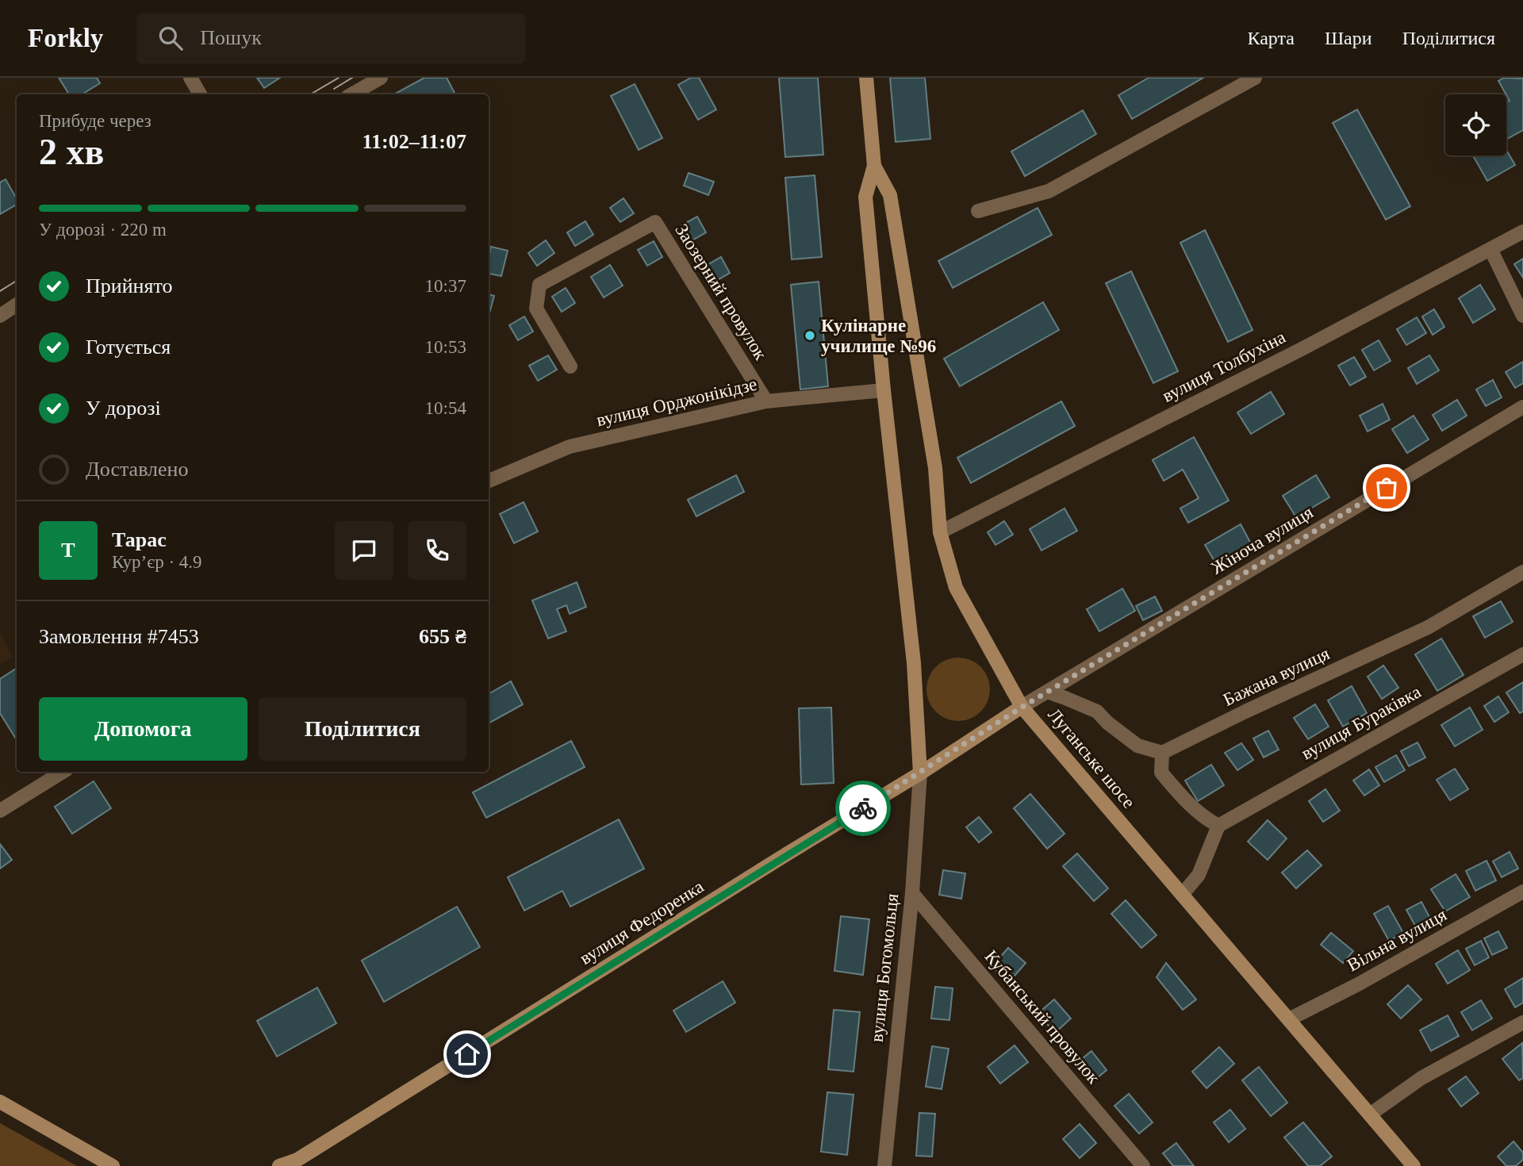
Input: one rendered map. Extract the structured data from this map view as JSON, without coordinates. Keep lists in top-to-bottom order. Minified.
{"streets":{"main road":["Луганське шосе","вулиця Федоренка"],"street":["Заозерний провулок","вулиця Толбухіна","вулиця Орджонікідзе","Жіноча вулиця","Бажана вулиця","вулиця Бураківка","Вільна вулиця","вулиця Богомольця","Кубанський провулок"]},"crossings":[["Заозерний провулок","вулиця Орджонікідзе"],["вулиця Толбухіна","Луганське шосе"],["вулиця Орджонікідзе","Луганське шосе"],["Жіноча вулиця","Луганське шосе"],["Жіноча вулиця","вулиця Федоренка"],["Луганське шосе","вулиця Федоренка"],["Луганське шосе","Вільна вулиця"],["Луганське шосе","вулиця Богомольця"],["вулиця Федоренка","вулиця Богомольця"],["вулиця Богомольця","Кубанський провулок"]],"places":["Кулінарне училище №96"],"page":{"header":"Forkly","search":"Пошук","nav":["Карта","Шари","Поділитися"],"heading":["2 хв","Прибуде через","11:02–11:07"],"panel":["Тарас","Кур’єр · 4.9","Замовлення #7453","655 ₴"],"bar":"У дорозі · 220 m","list":[["Прийнято","10:37"],["Готується","10:53"],["У дорозі","10:54"],"Доставлено"],"round":"Т","buttons":["Допомога","Поділитися"]}}
